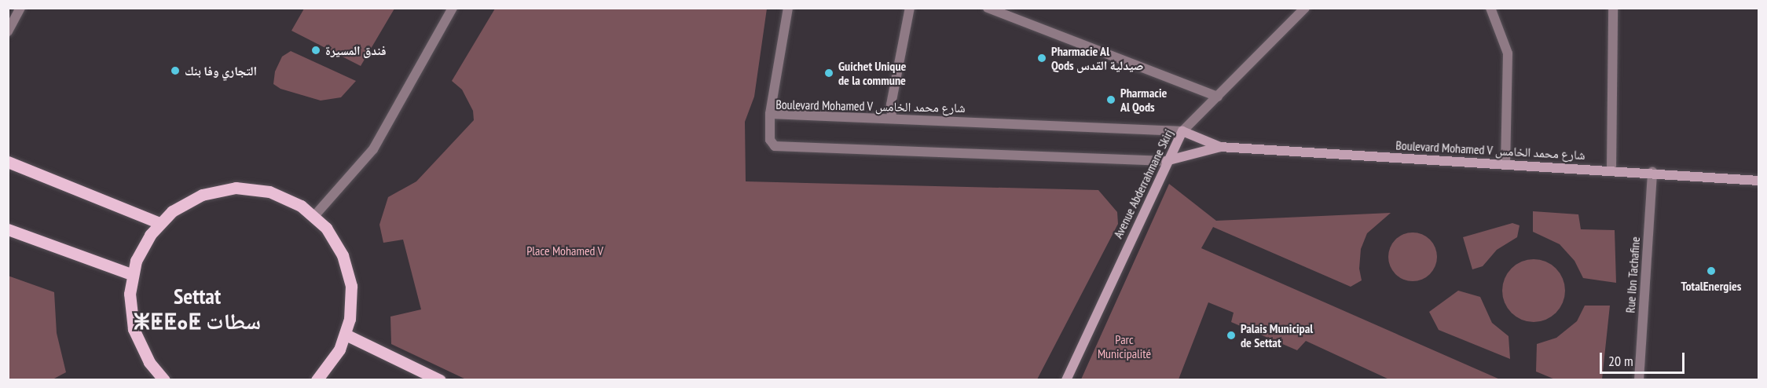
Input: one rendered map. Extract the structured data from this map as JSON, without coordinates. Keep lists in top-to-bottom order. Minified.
{"streets":{"main road":["Boulevard Mohamed V شارع محمد الخامس","Avenue Abderrahmane Skirj"],"street":["Rue Ibn Tachafine"]},"crossings":[["Boulevard Mohamed V شارع محمد الخامس","Avenue Abderrahmane Skirj"],["Boulevard Mohamed V شارع محمد الخامس","Rue Ibn Tachafine"]],"districts":["Settat ⵥⵟⵟⴰⵟ سطات"],"parks":["Place Mohamed V","Parc Municipalité"],"places":["فندق المسيرة","Pharmacie Al Qods صيدلية القدس","التجاري وفا بنك","Guichet Unique de la commune","Pharmacie Al Qods","TotalEnergies","Palais Municipal de Settat"],"scale_bar":"20 m"}
